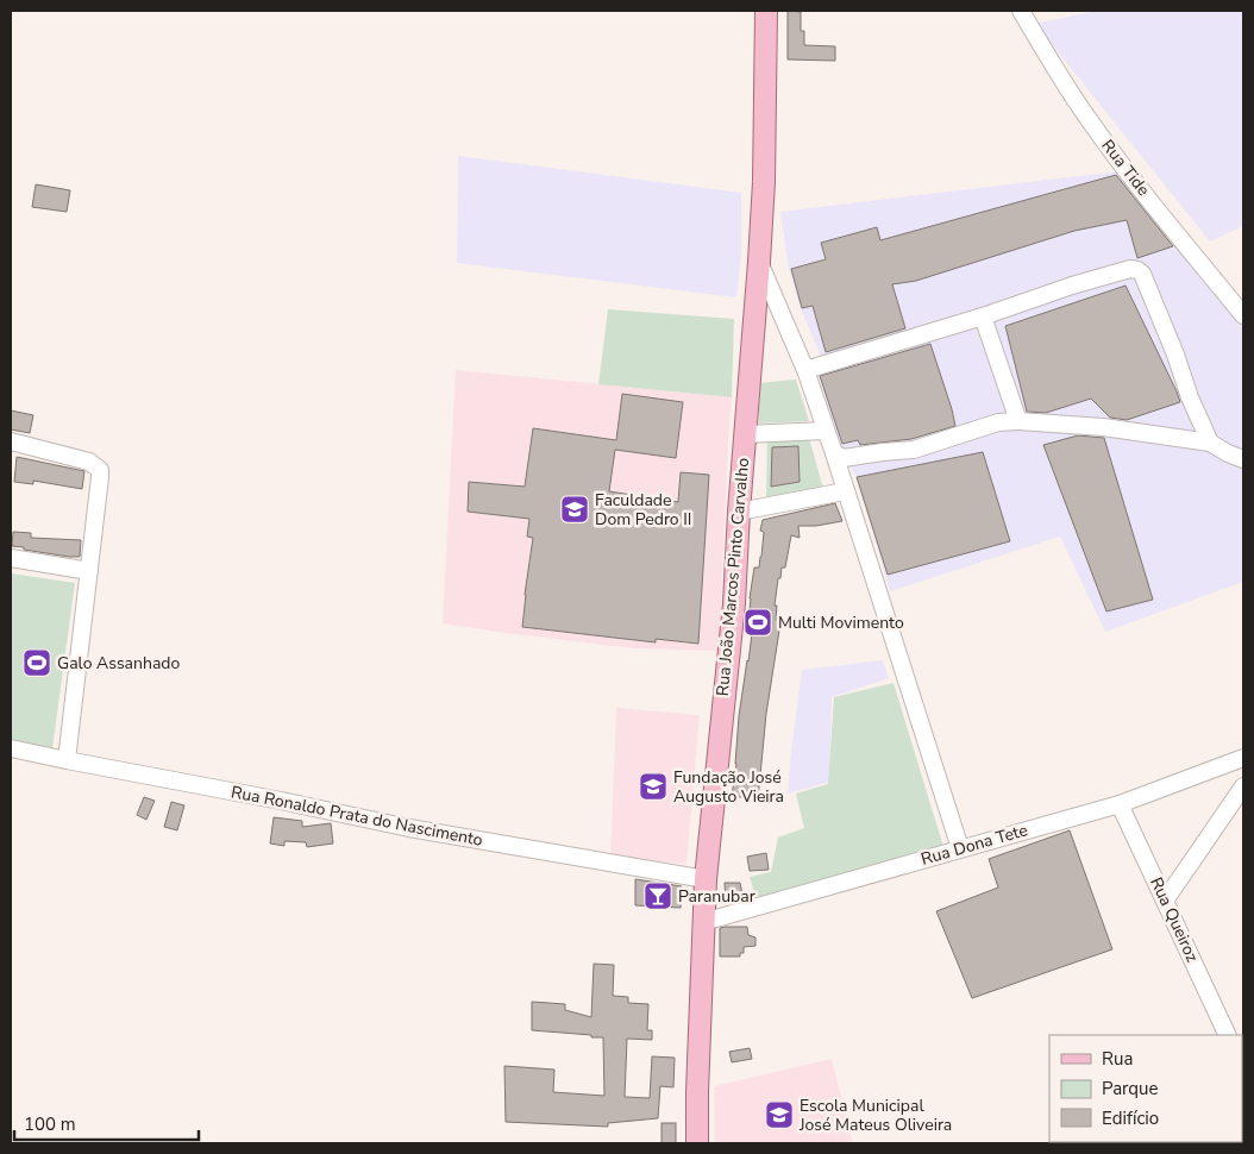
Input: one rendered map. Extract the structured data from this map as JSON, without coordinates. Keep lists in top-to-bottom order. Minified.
{"streets":{"main road":["Rua João Marcos Pinto Carvalho"],"street":["Rua Tide","Rua Ronaldo Prata do Nascimento","Rua Dona Tete","Rua Queiroz"]},"crossings":[["Rua João Marcos Pinto Carvalho","Rua Ronaldo Prata do Nascimento"],["Rua João Marcos Pinto Carvalho","Rua Dona Tete"],["Rua Dona Tete","Rua Queiroz"]],"places":{"school or university":["Faculdade Dom Pedro II","Fundação José Augusto Vieira","Escola Municipal José Mateus Oliveira"],"sports":["Multi Movimento","Galo Assanhado"],"bar":["Paranubar"]},"legend":["Rua","Parque","Edifício"],"scale_bar":"100 m"}
